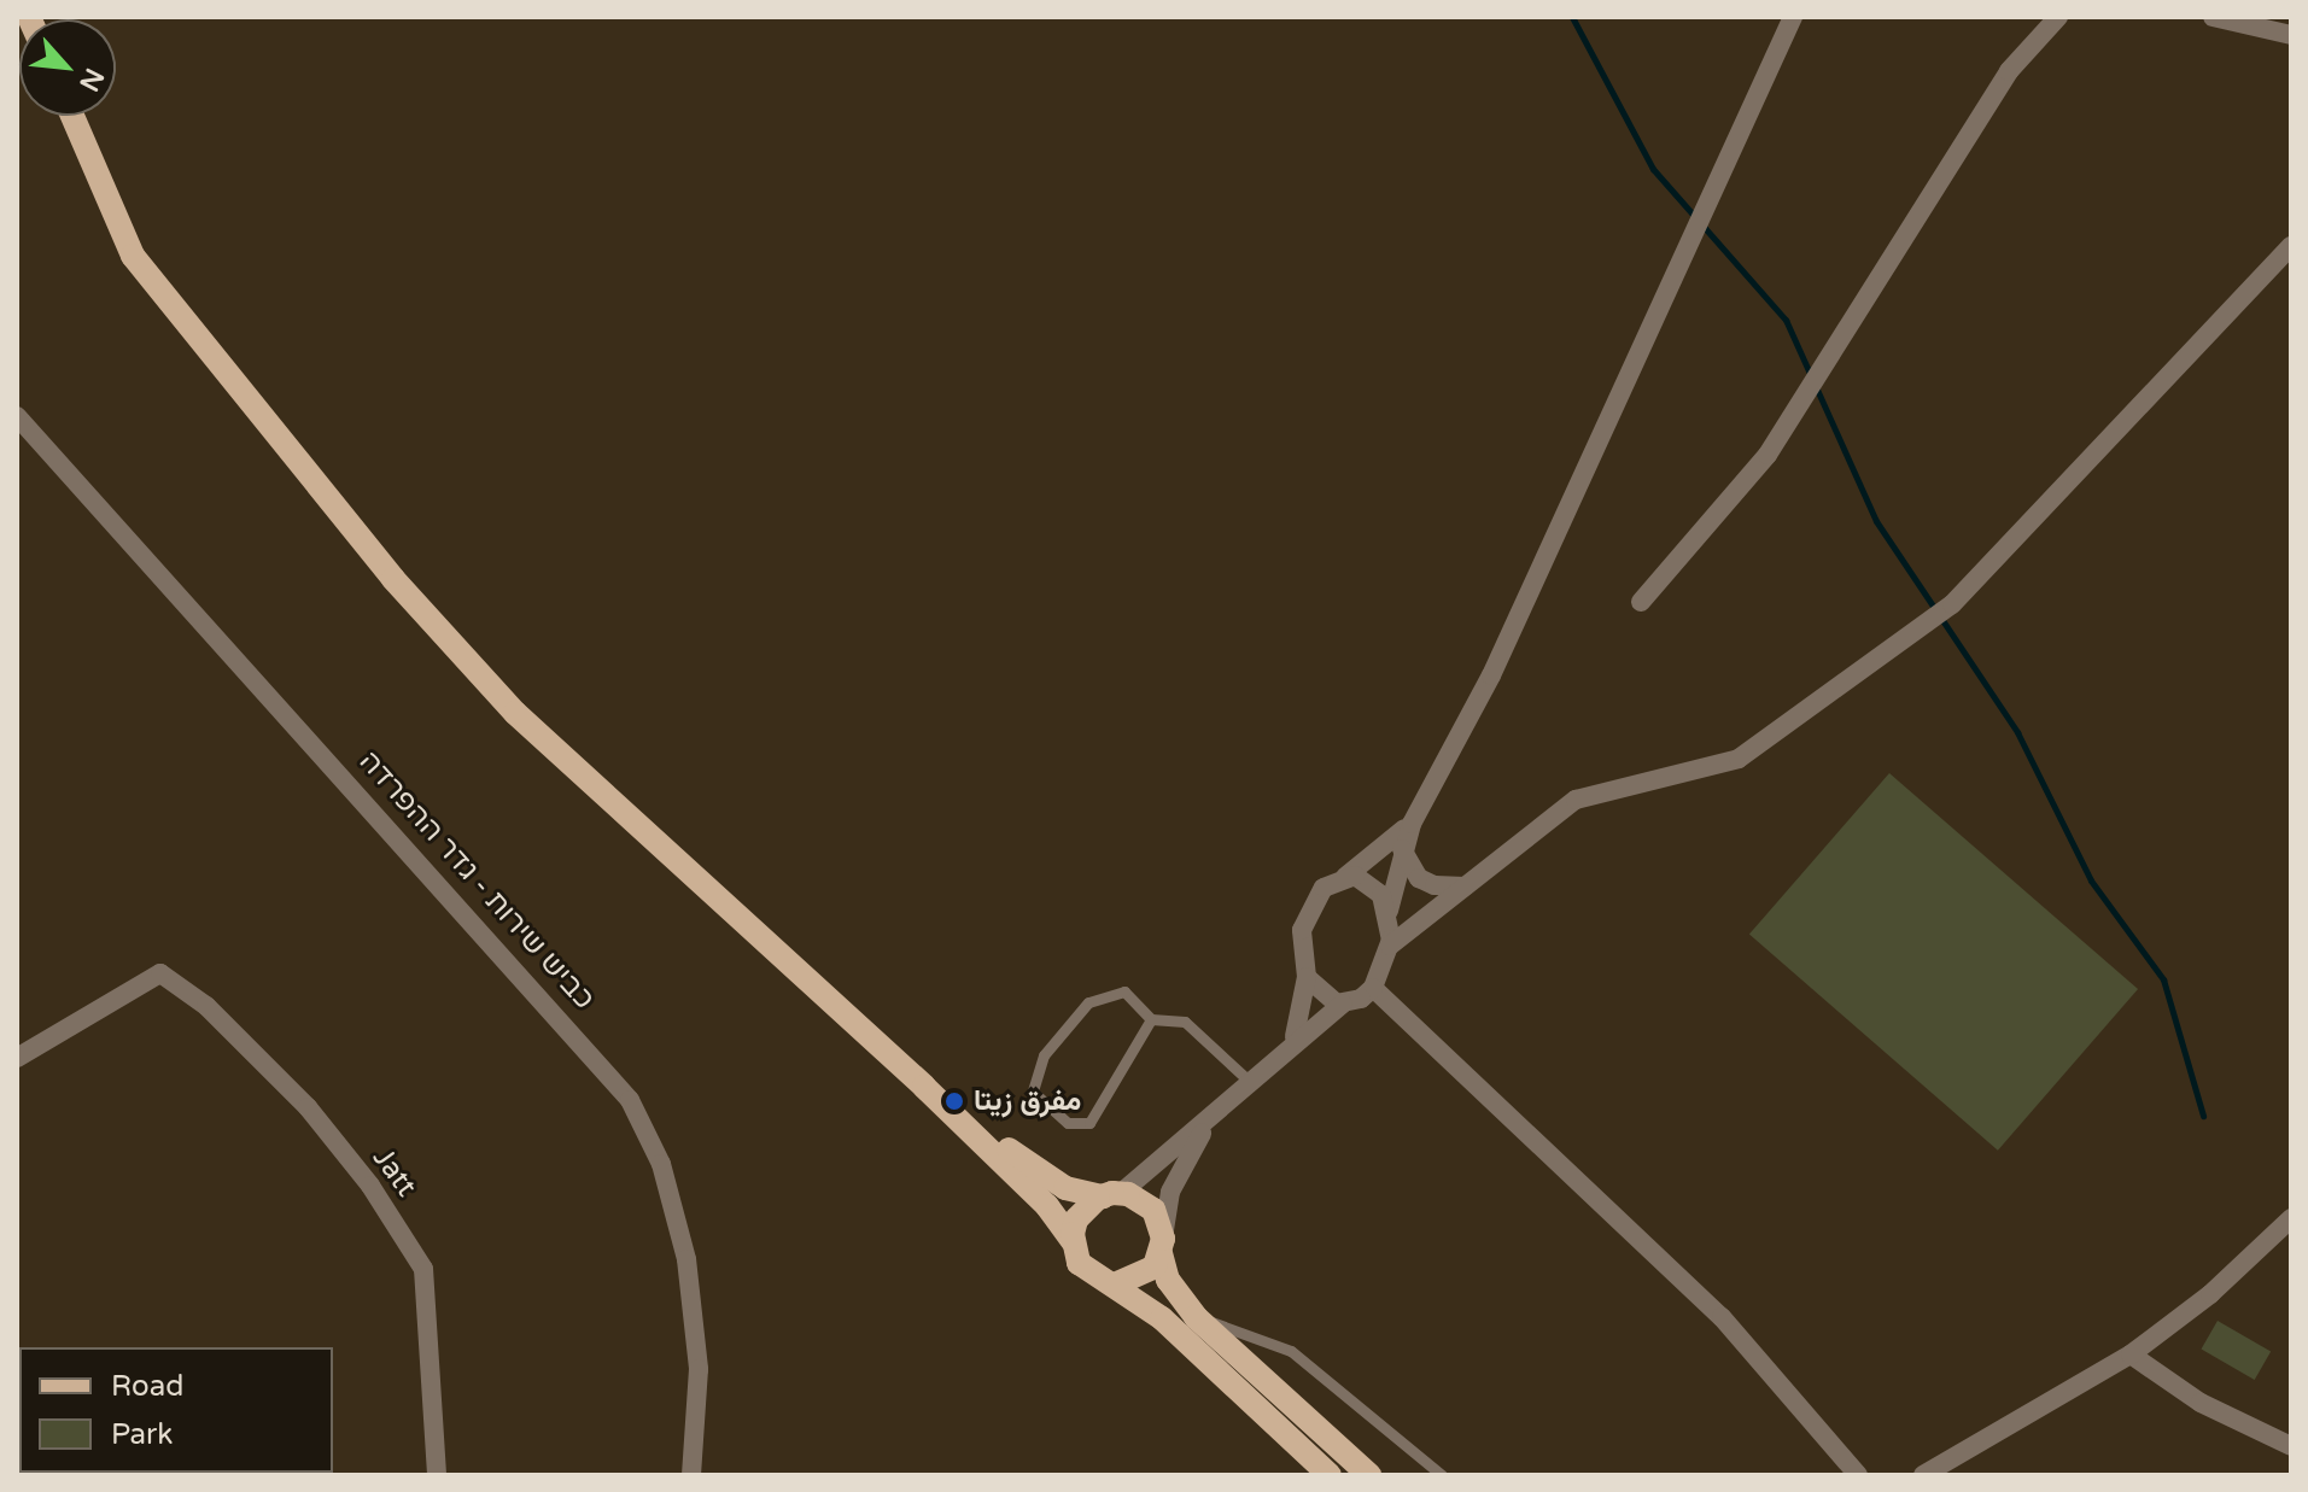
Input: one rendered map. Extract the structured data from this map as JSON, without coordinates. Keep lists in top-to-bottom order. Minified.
{"streets":{"street":["כביש שירות - גדר ההפרדה","Jatt"]},"places":["مفرق زيتا"],"legend":["Road","Park"],"north":"bottom right"}
